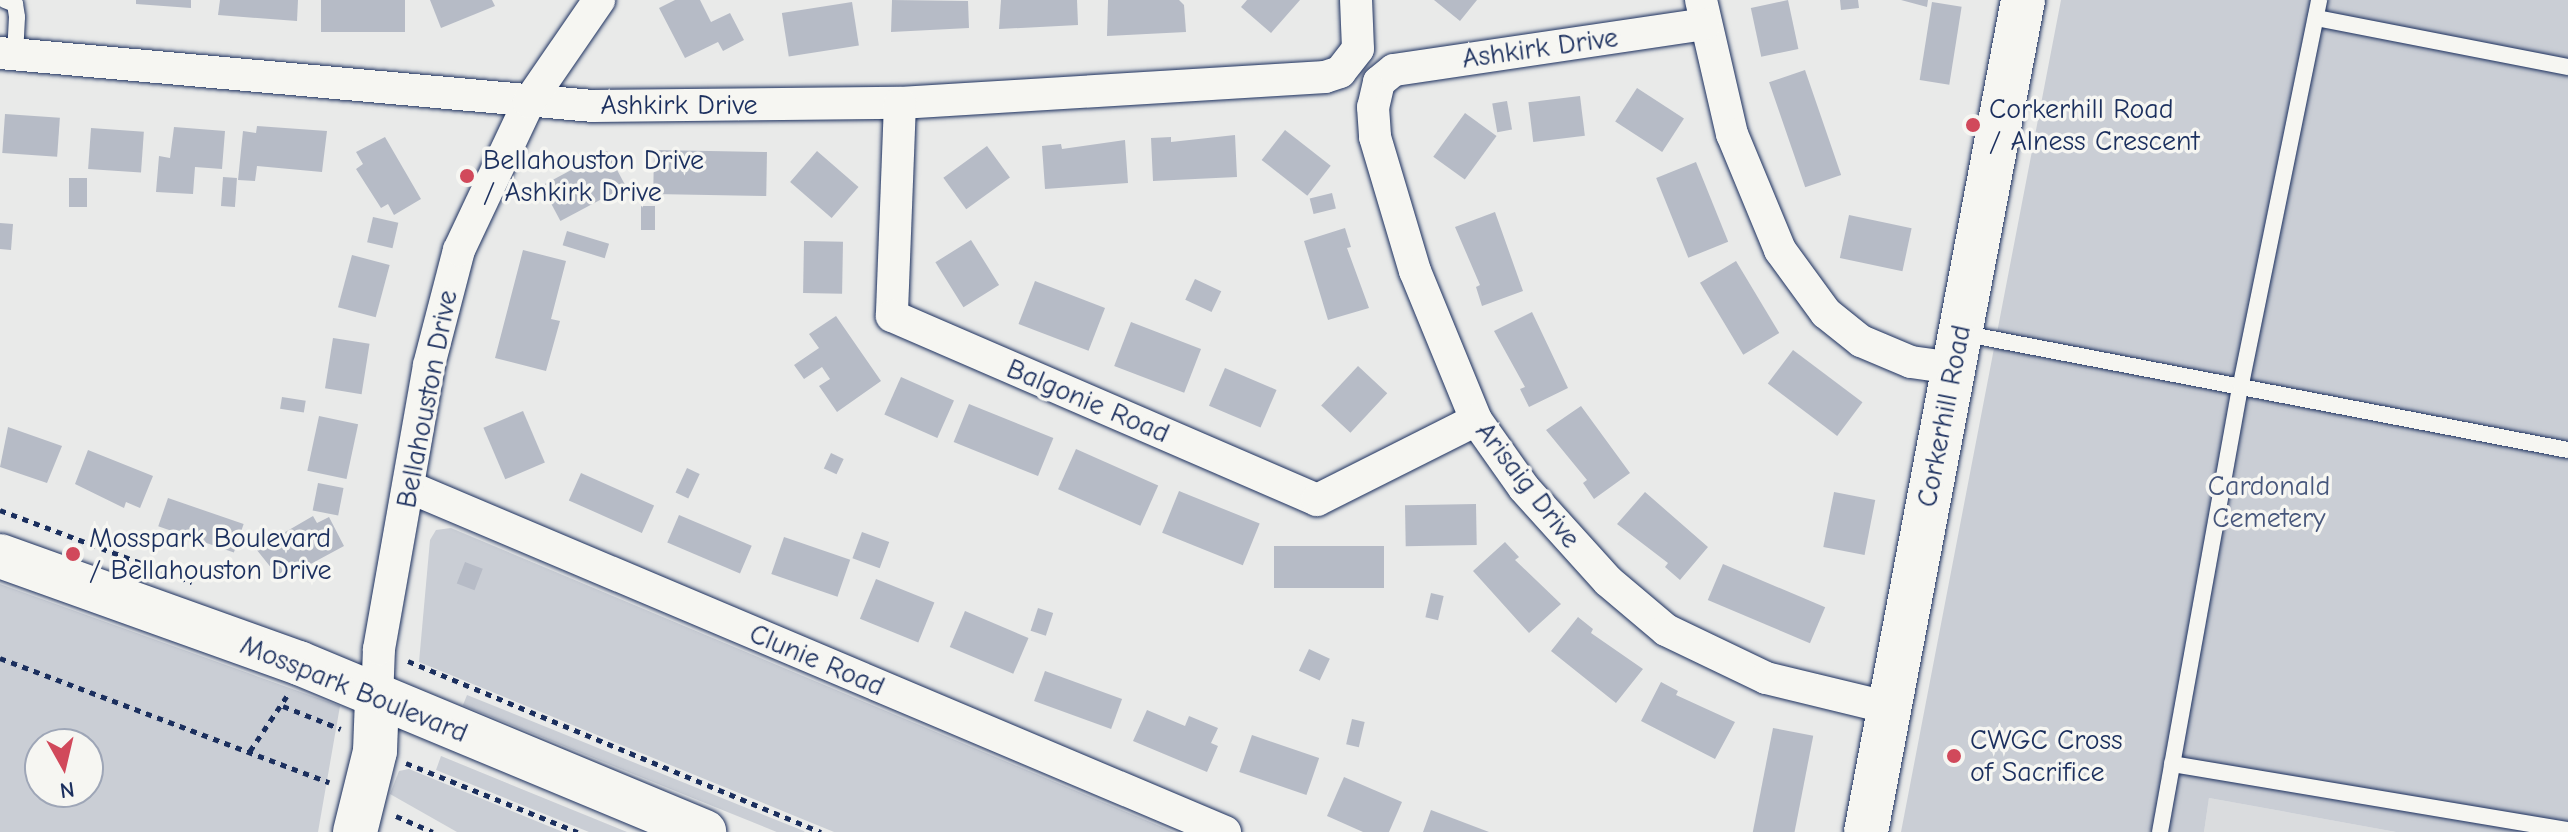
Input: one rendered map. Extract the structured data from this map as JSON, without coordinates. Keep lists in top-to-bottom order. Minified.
{"streets":{"street":["Ashkirk Drive","Bellahouston Drive","Balgonie Road","Corkerhill Road","Arisaig Drive","Clunie Road","Mosspark Boulevard"]},"crossings":[["Ashkirk Drive","Bellahouston Drive"],["Ashkirk Drive","Balgonie Road"],["Ashkirk Drive","Arisaig Drive"],["Bellahouston Drive","Clunie Road"],["Bellahouston Drive","Mosspark Boulevard"],["Balgonie Road","Arisaig Drive"],["Corkerhill Road","Arisaig Drive"]],"parks":["Cardonald Cemetery"],"places":["Corkerhill Road / Alness Crescent","Bellahouston Drive / Ashkirk Drive","Mosspark Boulevard / Bellahouston Drive","CWGC Cross of Sacrifice"],"north":"bottom"}
